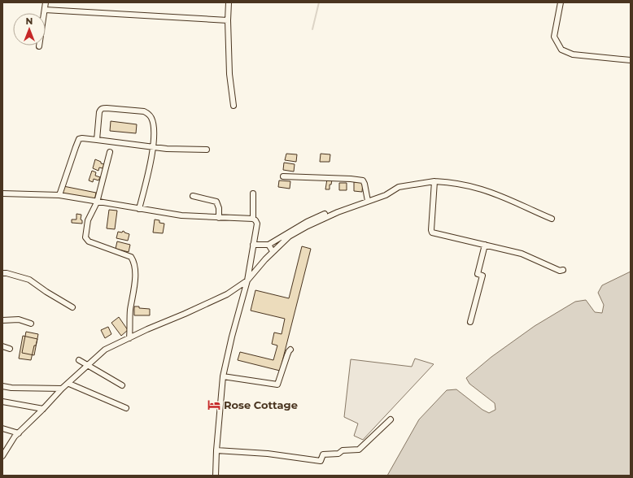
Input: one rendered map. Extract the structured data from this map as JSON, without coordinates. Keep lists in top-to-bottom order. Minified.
{"places":{"hotel":["Rose Cottage"]},"north":"top"}
